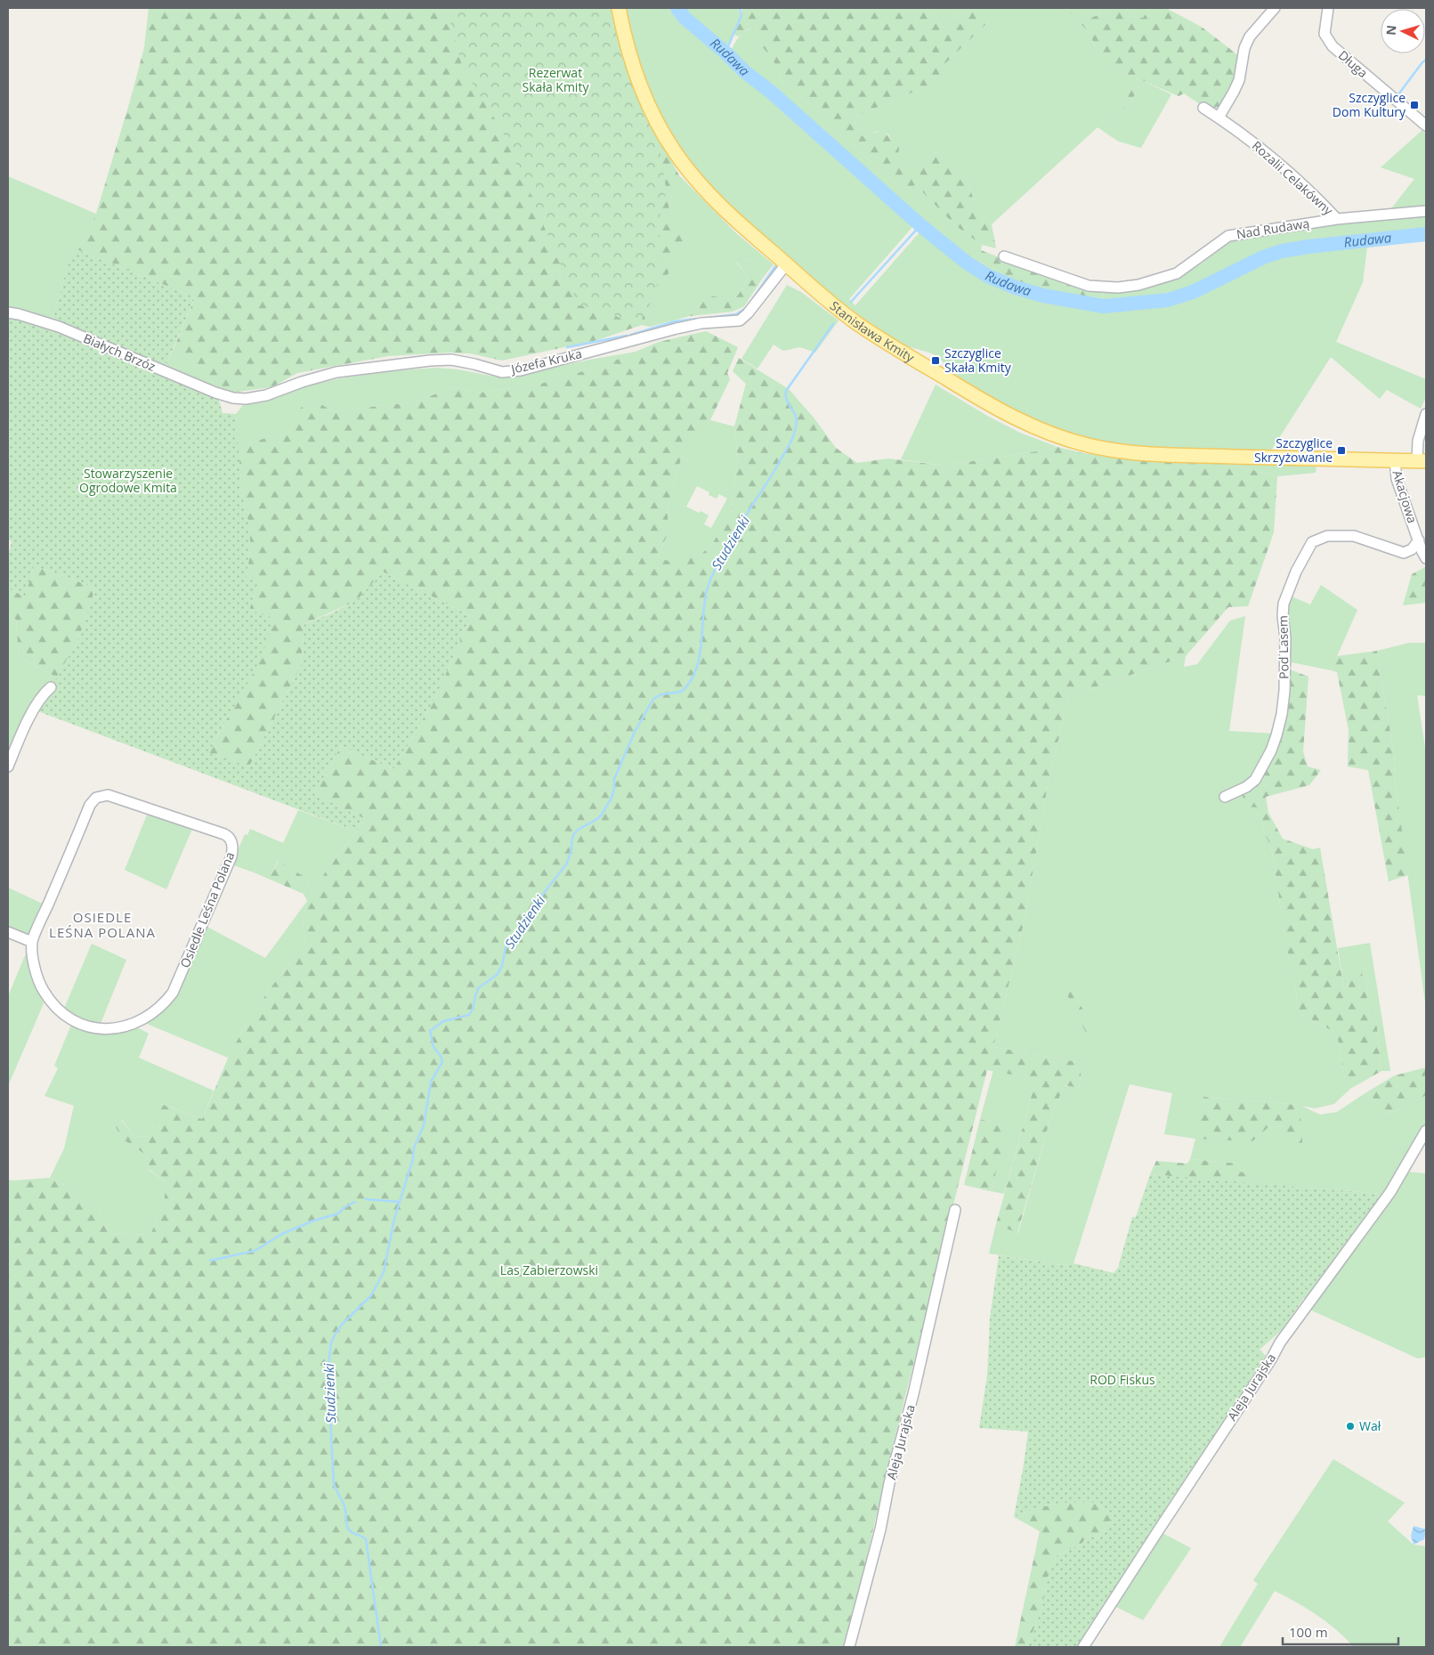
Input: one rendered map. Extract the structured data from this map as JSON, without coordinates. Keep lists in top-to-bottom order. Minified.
{"streets":{"main road":["Stanisława Kmity"],"street":["Długa","Rozalii Celakówny","Nad Rudawą","Białych Brzóz","Józefa Kruka","Akacjowa","Pod Lasem","Osiedle Leśna Polana","Aleja Jurajska"]},"crossings":[["Rozalii Celakówny","Nad Rudawą"],["Stanisława Kmity","Józefa Kruka"],["Stanisława Kmity","Akacjowa"],["Białych Brzóz","Józefa Kruka"],["Akacjowa","Pod Lasem"]],"districts":["OSIEDLE LEŚNA POLANA"],"water":["Rudawa","Studzienki"],"parks":["Rezerwat Skała Kmity","Stowarzyszenie Ogrodowe Kmita","Las Zabierzowski","ROD Fiskus"],"places":{"transit":["Szczyglice Dom Kultury","Szczyglice Skała Kmity","Szczyglice Skrzyżowanie"],"other":["Wał"]},"scale_bar":"100 m","north":"left"}
